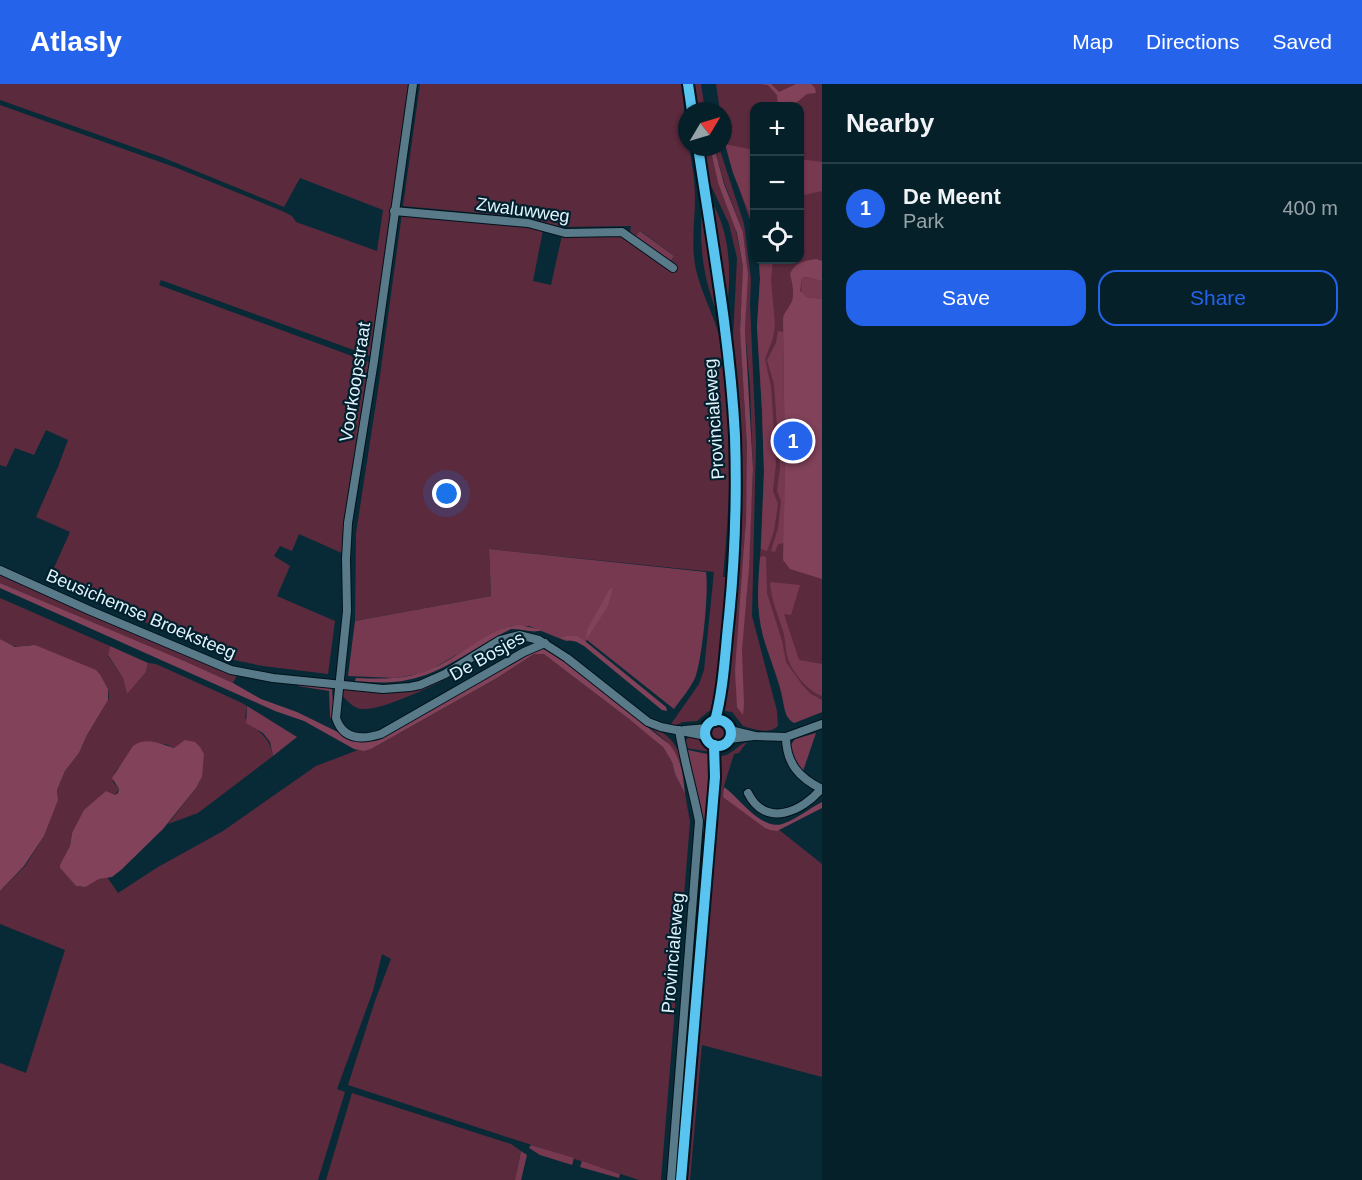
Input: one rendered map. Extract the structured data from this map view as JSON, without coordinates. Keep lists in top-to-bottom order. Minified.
{"streets":{"highway":["Provincialeweg"],"street":["Zwaluwweg","Voorkoopstraat","Beusichemse Broeksteeg","De Bosjes"]},"crossings":[["Zwaluwweg","Voorkoopstraat"],["Voorkoopstraat","Beusichemse Broeksteeg"],["Voorkoopstraat","De Bosjes"],["Provincialeweg","De Bosjes"],["Beusichemse Broeksteeg","De Bosjes"]],"north":"top right","page":{"header":"Atlasly","nav":["Map","Directions","Saved"],"heading":"Nearby","map_buttons":["+","−"],"list":[{"mark":"1","name":"De Meent","note":"Park","value":"400 m"}],"buttons":["Save","Share"],"pins":"1"}}
